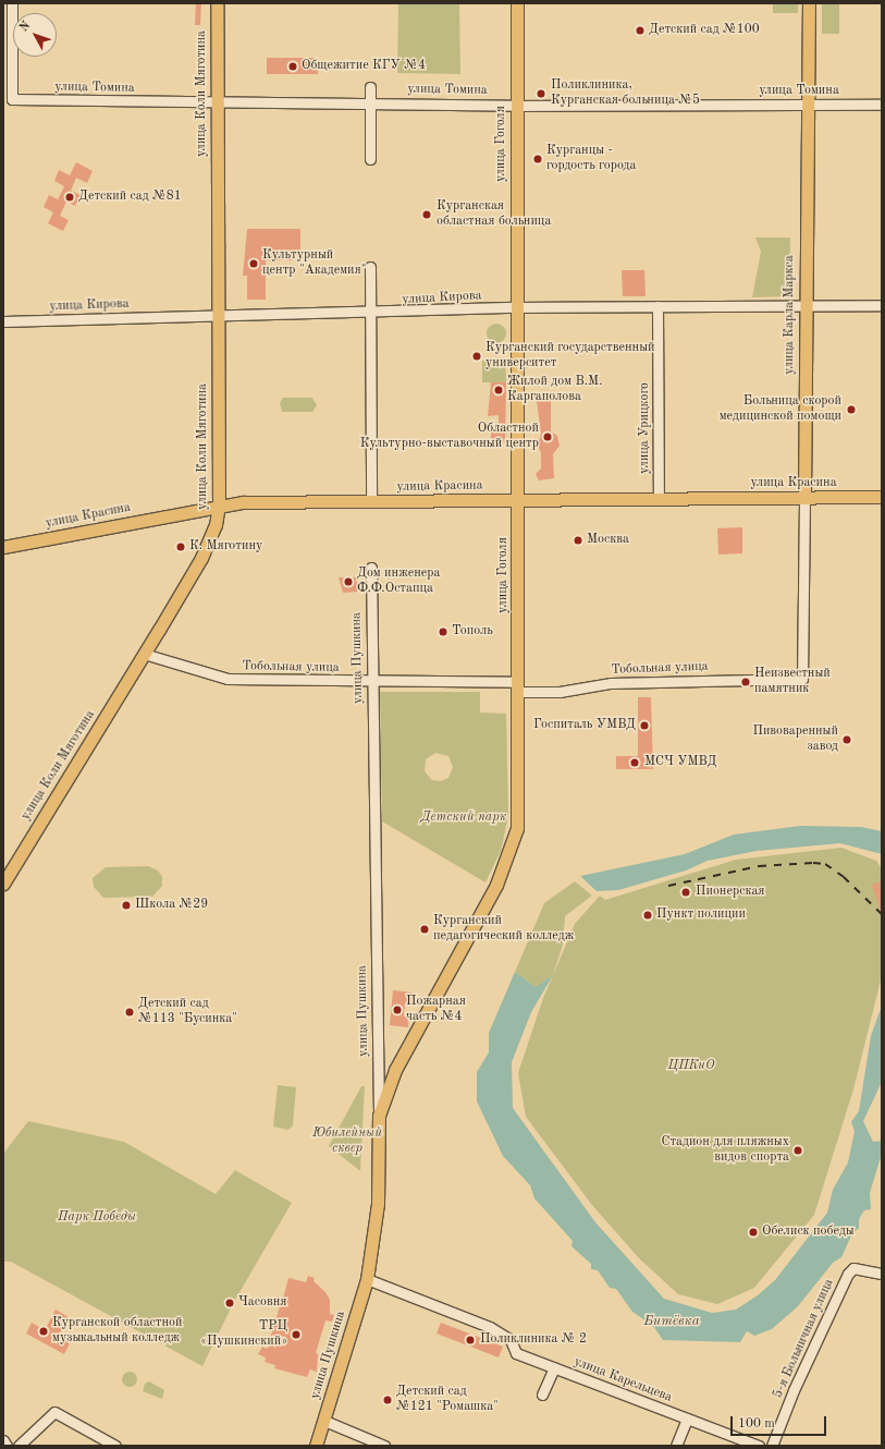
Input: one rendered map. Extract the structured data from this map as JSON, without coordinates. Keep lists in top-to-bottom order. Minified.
{"streets":{"main road":["улица Коли Мяготина","улица Гоголя","улица Карла Маркса","улица Красина","улица Пушкина"],"street":["улица Томина","улица Кирова","улица Урицкого","Тобольная улица","5-я Больничная улица","улица Карельцева"]},"crossings":[["улица Томина","улица Коли Мяготина"],["улица Томина","улица Гоголя"],["улица Томина","улица Карла Маркса"],["улица Коли Мяготина","улица Кирова"],["улица Коли Мяготина","улица Красина"],["улица Коли Мяготина","Тобольная улица"],["улица Гоголя","улица Кирова"],["улица Гоголя","улица Красина"],["улица Гоголя","улица Пушкина"],["улица Гоголя","Тобольная улица"],["улица Кирова","улица Карла Маркса"],["улица Кирова","улица Урицкого"],["улица Карла Маркса","улица Красина"],["улица Карла Маркса","Тобольная улица"],["улица Урицкого","улица Красина"],["улица Пушкина","Тобольная улица"],["улица Пушкина","улица Карельцева"]],"water":["Битёвка"],"parks":["Детский парк","ЦПКиО","Юбилейный сквер","Парк Победы"],"places":["Детский сад №100","Общежитие КГУ №4","Поликлиника, Курганская больница №5","Курганцы - гордость города","Детский сад №81","Курганская областная больница","Культурный центр \"Академия\"","Курганский государственный университет","Жилой дом В.М. Каргаполова","Больница скорой медицинской помощи","Областной Культурно-выставочный центр","Москва","К. Мяготину","Дом инженера Ф.Ф.Остапца","Тополь","Неизвестный памятник","Госпиталь УМВД","Пивоваренный завод","МСЧ УМВД","Пионерская","Школа №29","Пункт полиции","Курганский педагогический колледж","Пожарная часть №4","Детский сад №113 \"Бусинка\"","Стадион для пляжных видов спорта","Обелиск победы","Часовня","Курганской областной музыкальный колледж","ТРЦ «Пушкинский»","Поликлиника № 2","Детский сад №121 \"Ромашка\""],"scale_bar":"100 m","north":"top left"}
